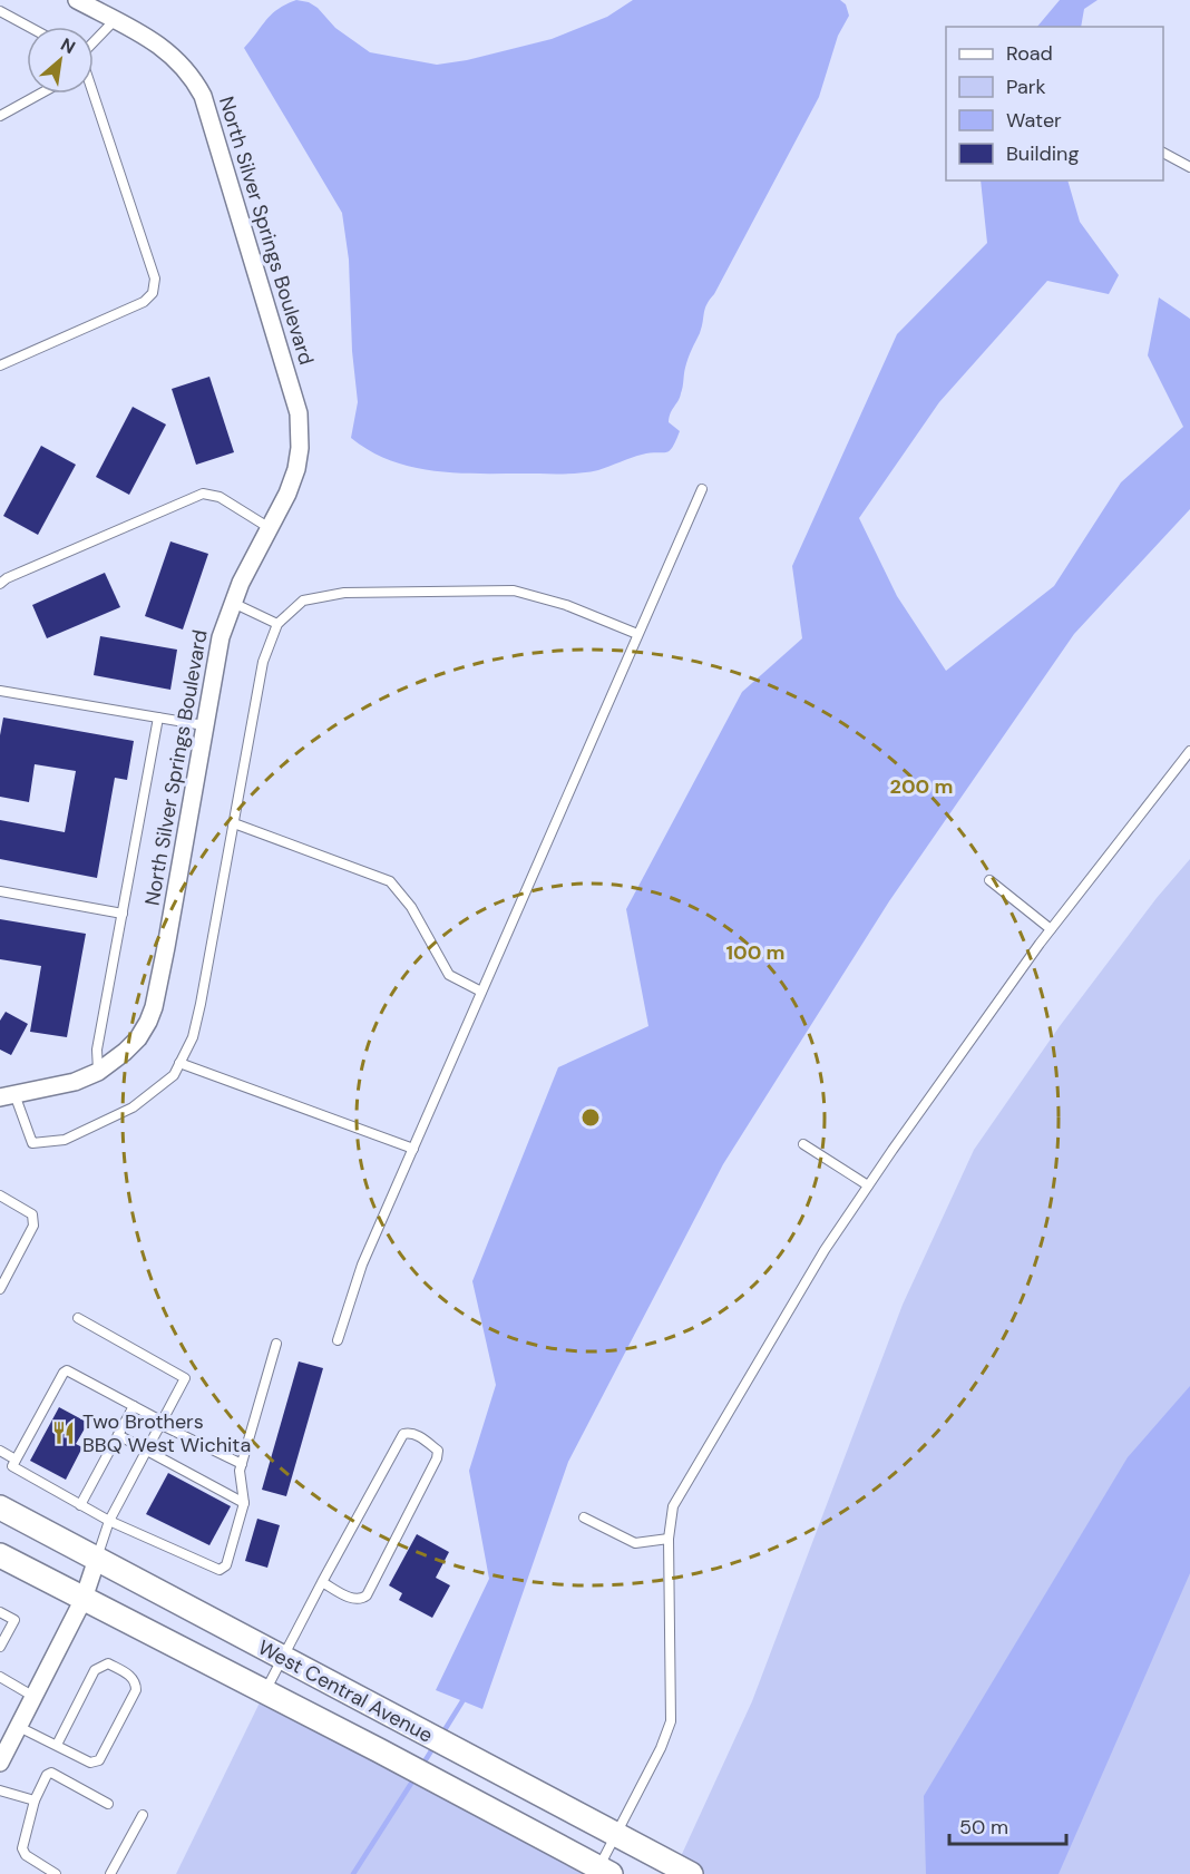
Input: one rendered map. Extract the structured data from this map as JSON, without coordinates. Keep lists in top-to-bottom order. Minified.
{"streets":{"main road":["West Central Avenue"],"street":["North Silver Springs Boulevard"]},"places":{"restaurant":["Two Brothers BBQ West Wichita"]},"legend":["Road","Park","Water","Building"],"scale_bar":"50 m","north":"top right","rings":["200 m","100 m"]}
